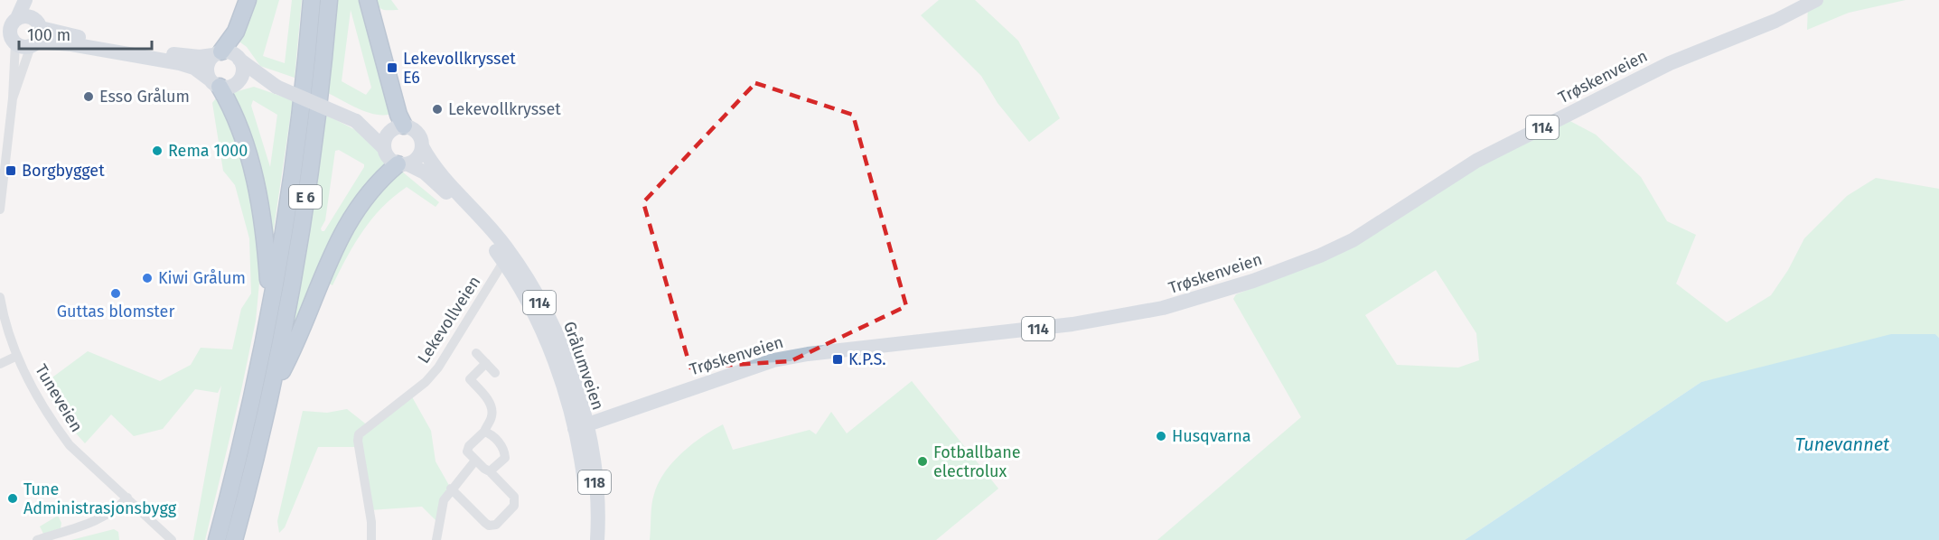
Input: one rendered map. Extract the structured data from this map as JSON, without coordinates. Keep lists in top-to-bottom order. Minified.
{"streets":{"highway":["E 6"],"main road":["Trøskenveien","114","Grålumveien","118"],"street":["Lekevollveien","Tuneveien"]},"crossings":[["Trøskenveien","Grålumveien"],["114","E 6"],["114","Grålumveien"],["E 6","Grålumveien"],["Lekevollveien","Grålumveien"]],"water":["Tunevannet"],"places":{"transit":["Lekevollkrysset E6","Borgbygget","K.P.S."],"other":["Esso Grålum","Lekevollkrysset","Rema 1000","Kiwi Grålum","Guttas blomster","Husqvarna","Fotballbane electrolux","Tune Administrasjonsbygg"]},"scale_bar":"100 m"}
